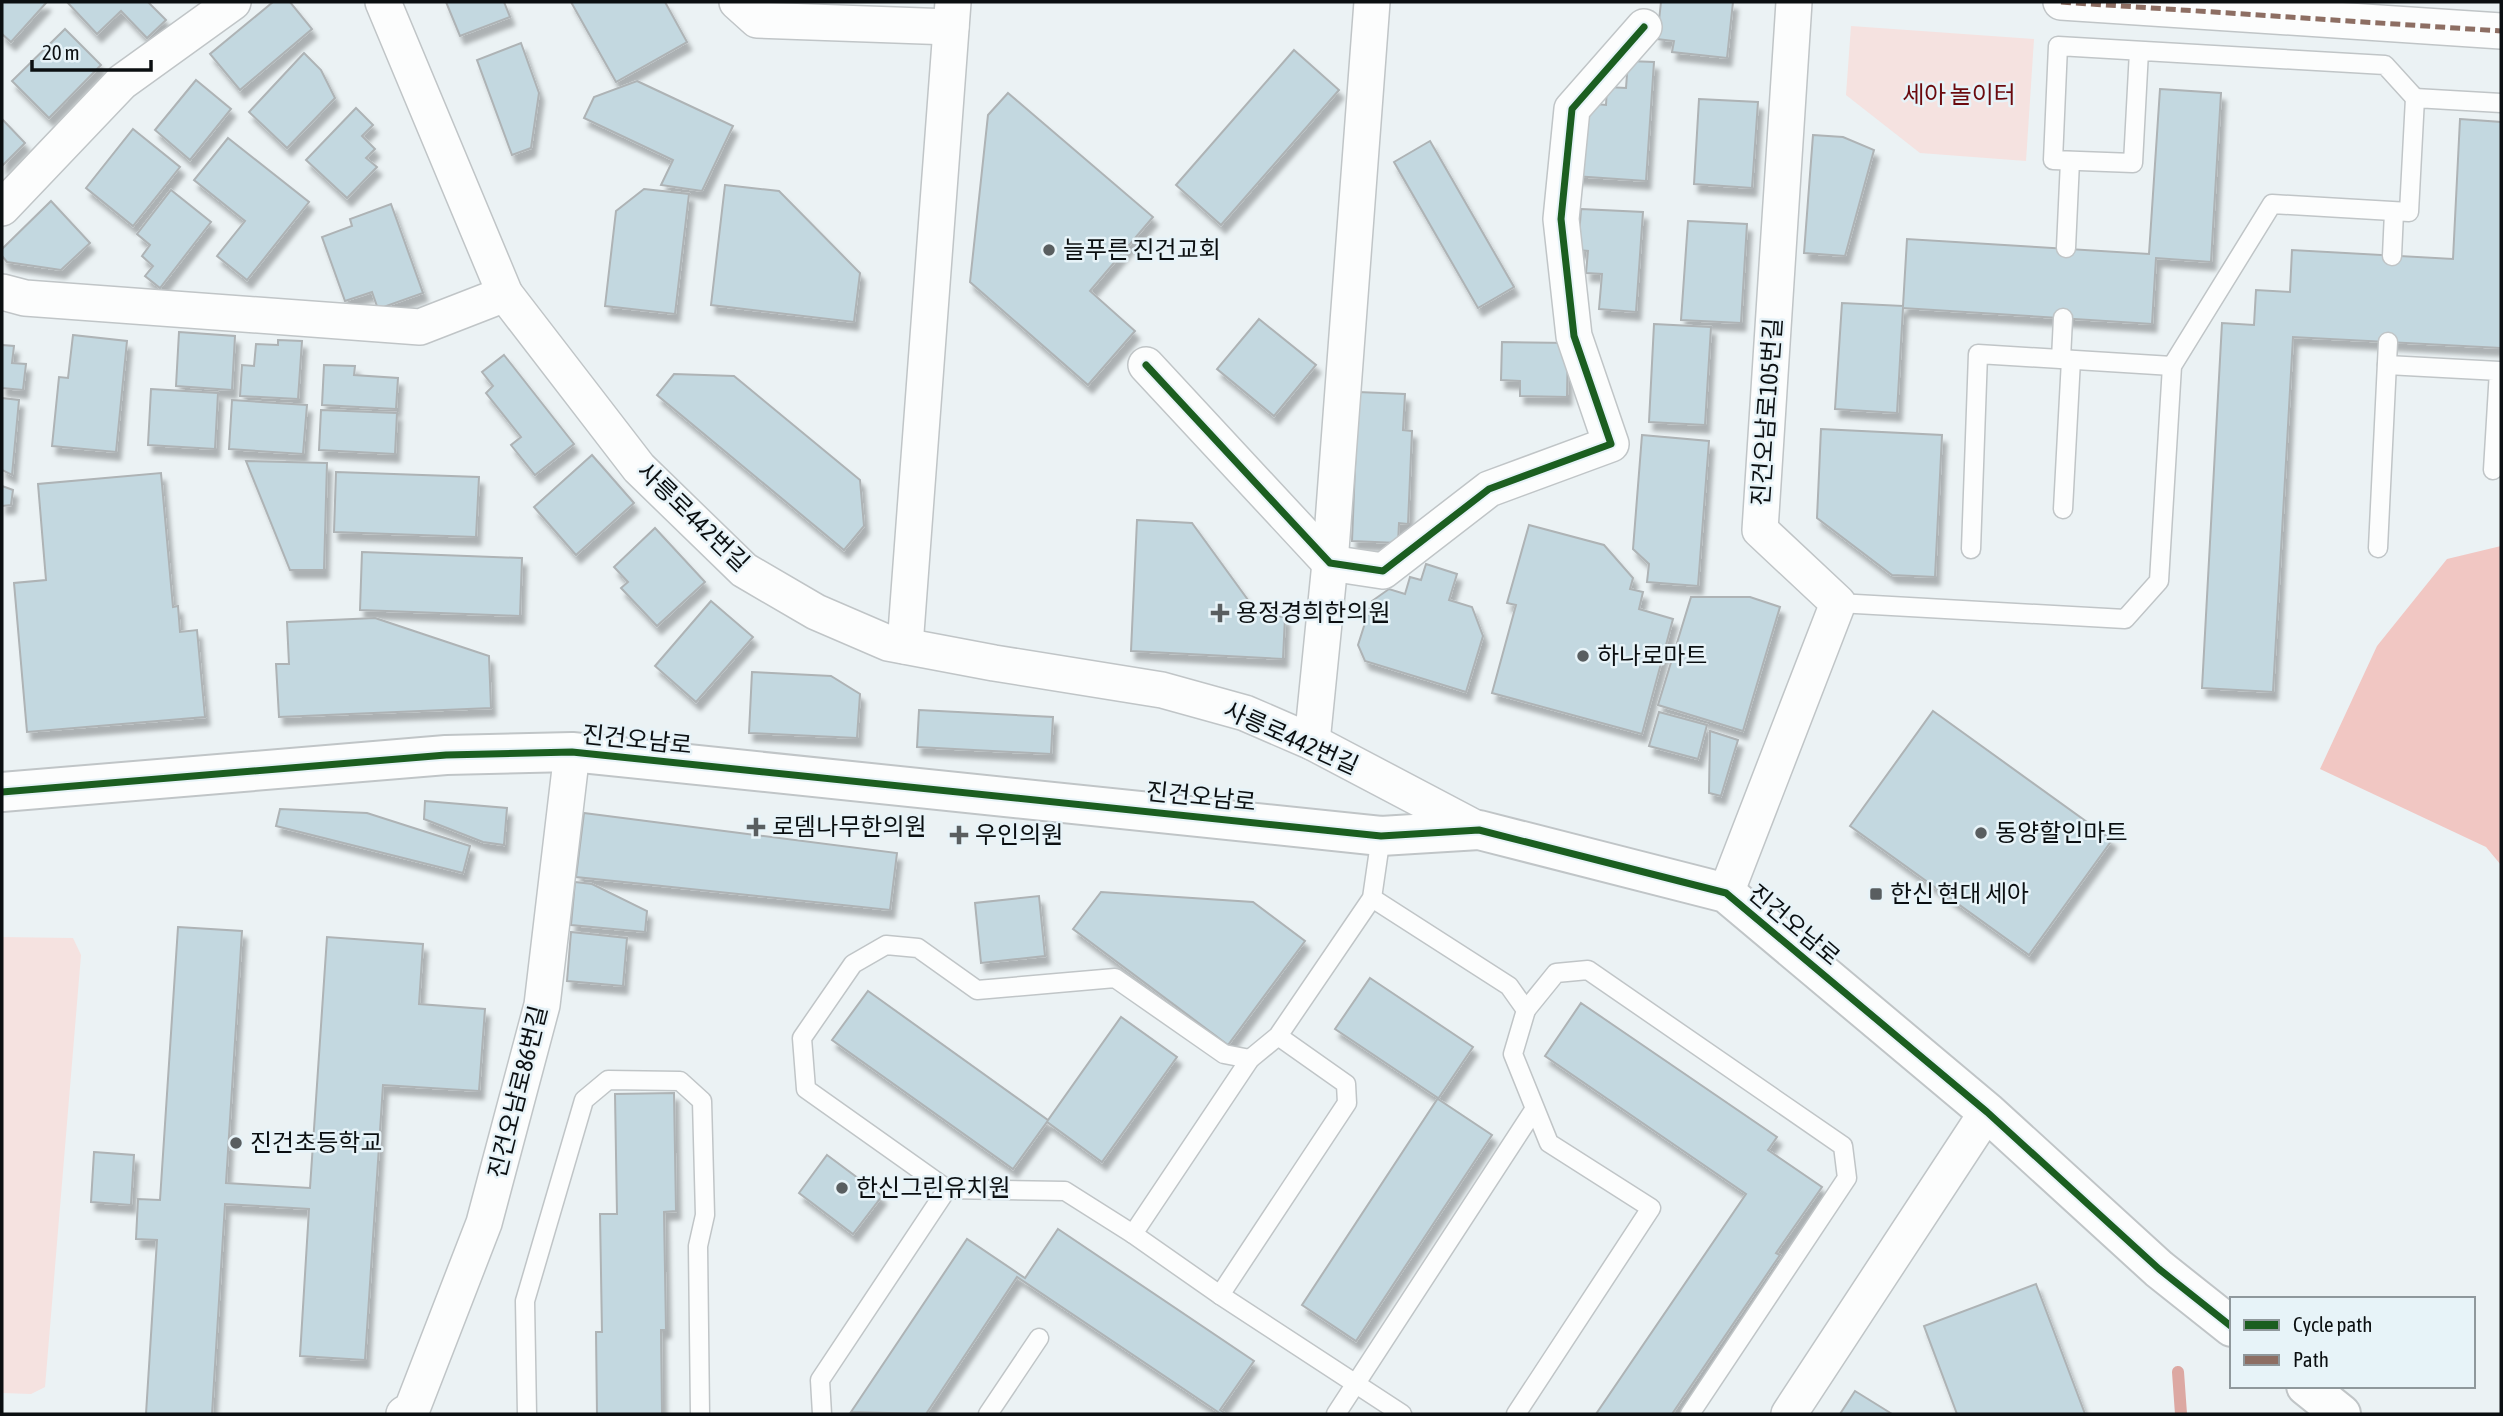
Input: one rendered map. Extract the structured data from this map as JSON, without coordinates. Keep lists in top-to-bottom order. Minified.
{"streets":{"street":["진건오남로105번길","사릉로442번길","진건오남로","진건오남로86번길"]},"crossings":[["사릉로442번길","진건오남로"],["진건오남로","진건오남로86번길"]],"parks":["세아 놀이터"],"places":{"other":["늘푸른 진건교회","하나로마트","동양할인마트","진건초등학교","한신그린유치원"],"health":["용정경희한의원","로뎀나무한의원","우인의원"],"transit":["한신 현대 세아"]},"legend":["Cycle path","Path"],"scale_bar":"20 m"}
